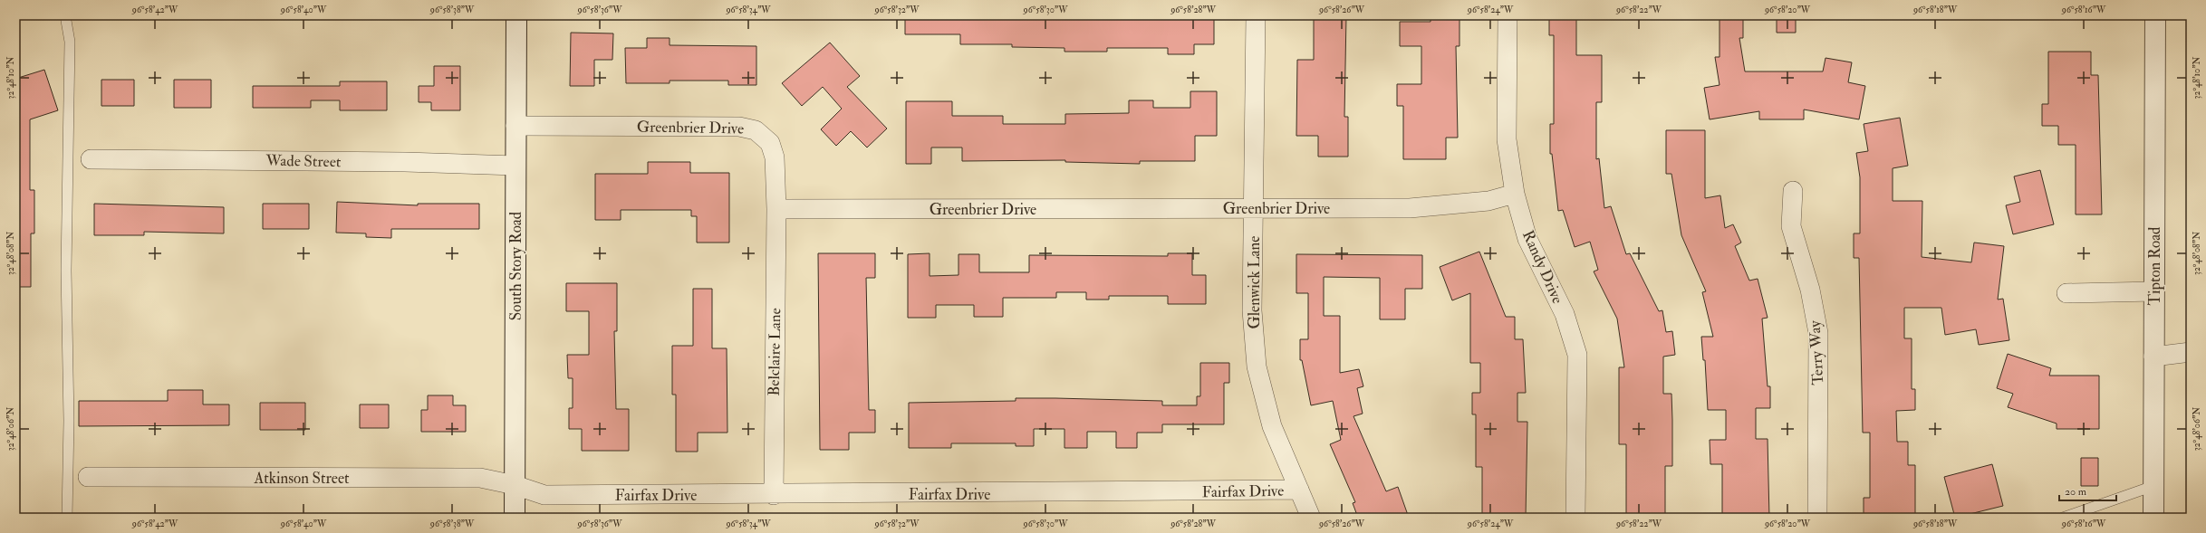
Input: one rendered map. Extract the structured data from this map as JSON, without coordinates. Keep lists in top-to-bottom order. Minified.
{"streets":{"main road":["South Story Road","Tipton Road"],"street":["Greenbrier Drive","Wade Street","Randy Drive","Glenwick Lane","Belclaire Lane","Terry Way","Atkinson Street","Fairfax Drive"]},"crossings":[["Greenbrier Drive","South Story Road"],["Greenbrier Drive","Randy Drive"],["Greenbrier Drive","Glenwick Lane"],["Greenbrier Drive","Belclaire Lane"],["Wade Street","South Story Road"],["South Story Road","Atkinson Street"],["South Story Road","Fairfax Drive"],["Glenwick Lane","Fairfax Drive"],["Belclaire Lane","Fairfax Drive"],["Atkinson Street","Fairfax Drive"]],"scale_bar":"20 m","coordinates":["96°58'42\"W","96°58'40\"W","96°58'38\"W","96°58'36\"W","96°58'34\"W","96°58'32\"W","96°58'30\"W","96°58'28\"W","96°58'26\"W","96°58'24\"W","96°58'22\"W","96°58'20\"W","96°58'18\"W","96°58'16\"W","32°48'10\"N","32°48'08\"N","32°48'06\"N"]}
